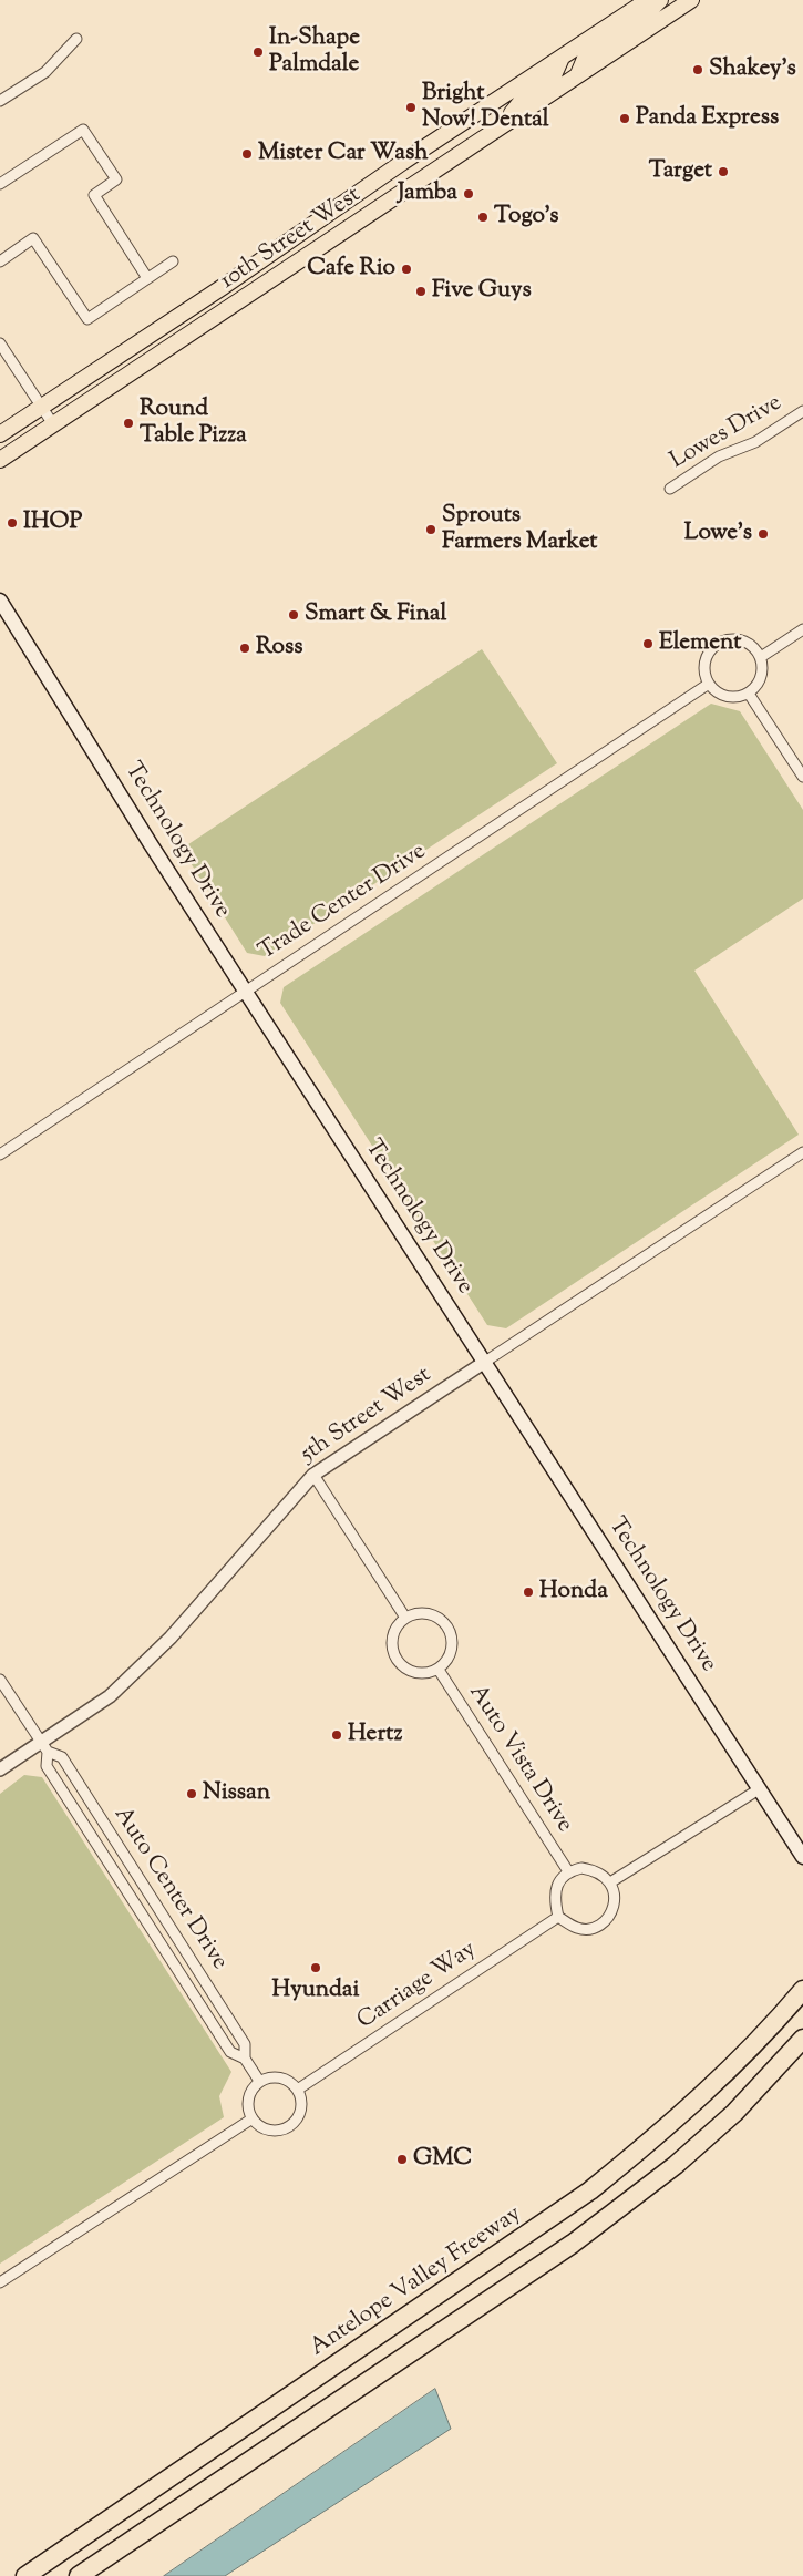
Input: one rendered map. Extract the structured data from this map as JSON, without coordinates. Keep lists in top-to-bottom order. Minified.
{"streets":{"highway":["Antelope Valley Freeway"],"main road":["10th Street West","Technology Drive"],"street":["Lowes Drive","Trade Center Drive","5th Street West","Auto Vista Drive","Auto Center Drive","Carriage Way"]},"crossings":[["Technology Drive","Trade Center Drive"],["Technology Drive","5th Street West"],["5th Street West","Auto Center Drive"],["Auto Vista Drive","Carriage Way"],["Auto Center Drive","Carriage Way"]],"places":["In-Shape Palmdale","Shakey's","Bright Now! Dental","Panda Express","Mister Car Wash","Target","Jamba","Togo's","Cafe Rio","Five Guys","Round Table Pizza","IHOP","Sprouts Farmers Market","Lowe's","Smart & Final","Element","Ross","Honda","Hertz","Nissan","Hyundai","GMC"]}
